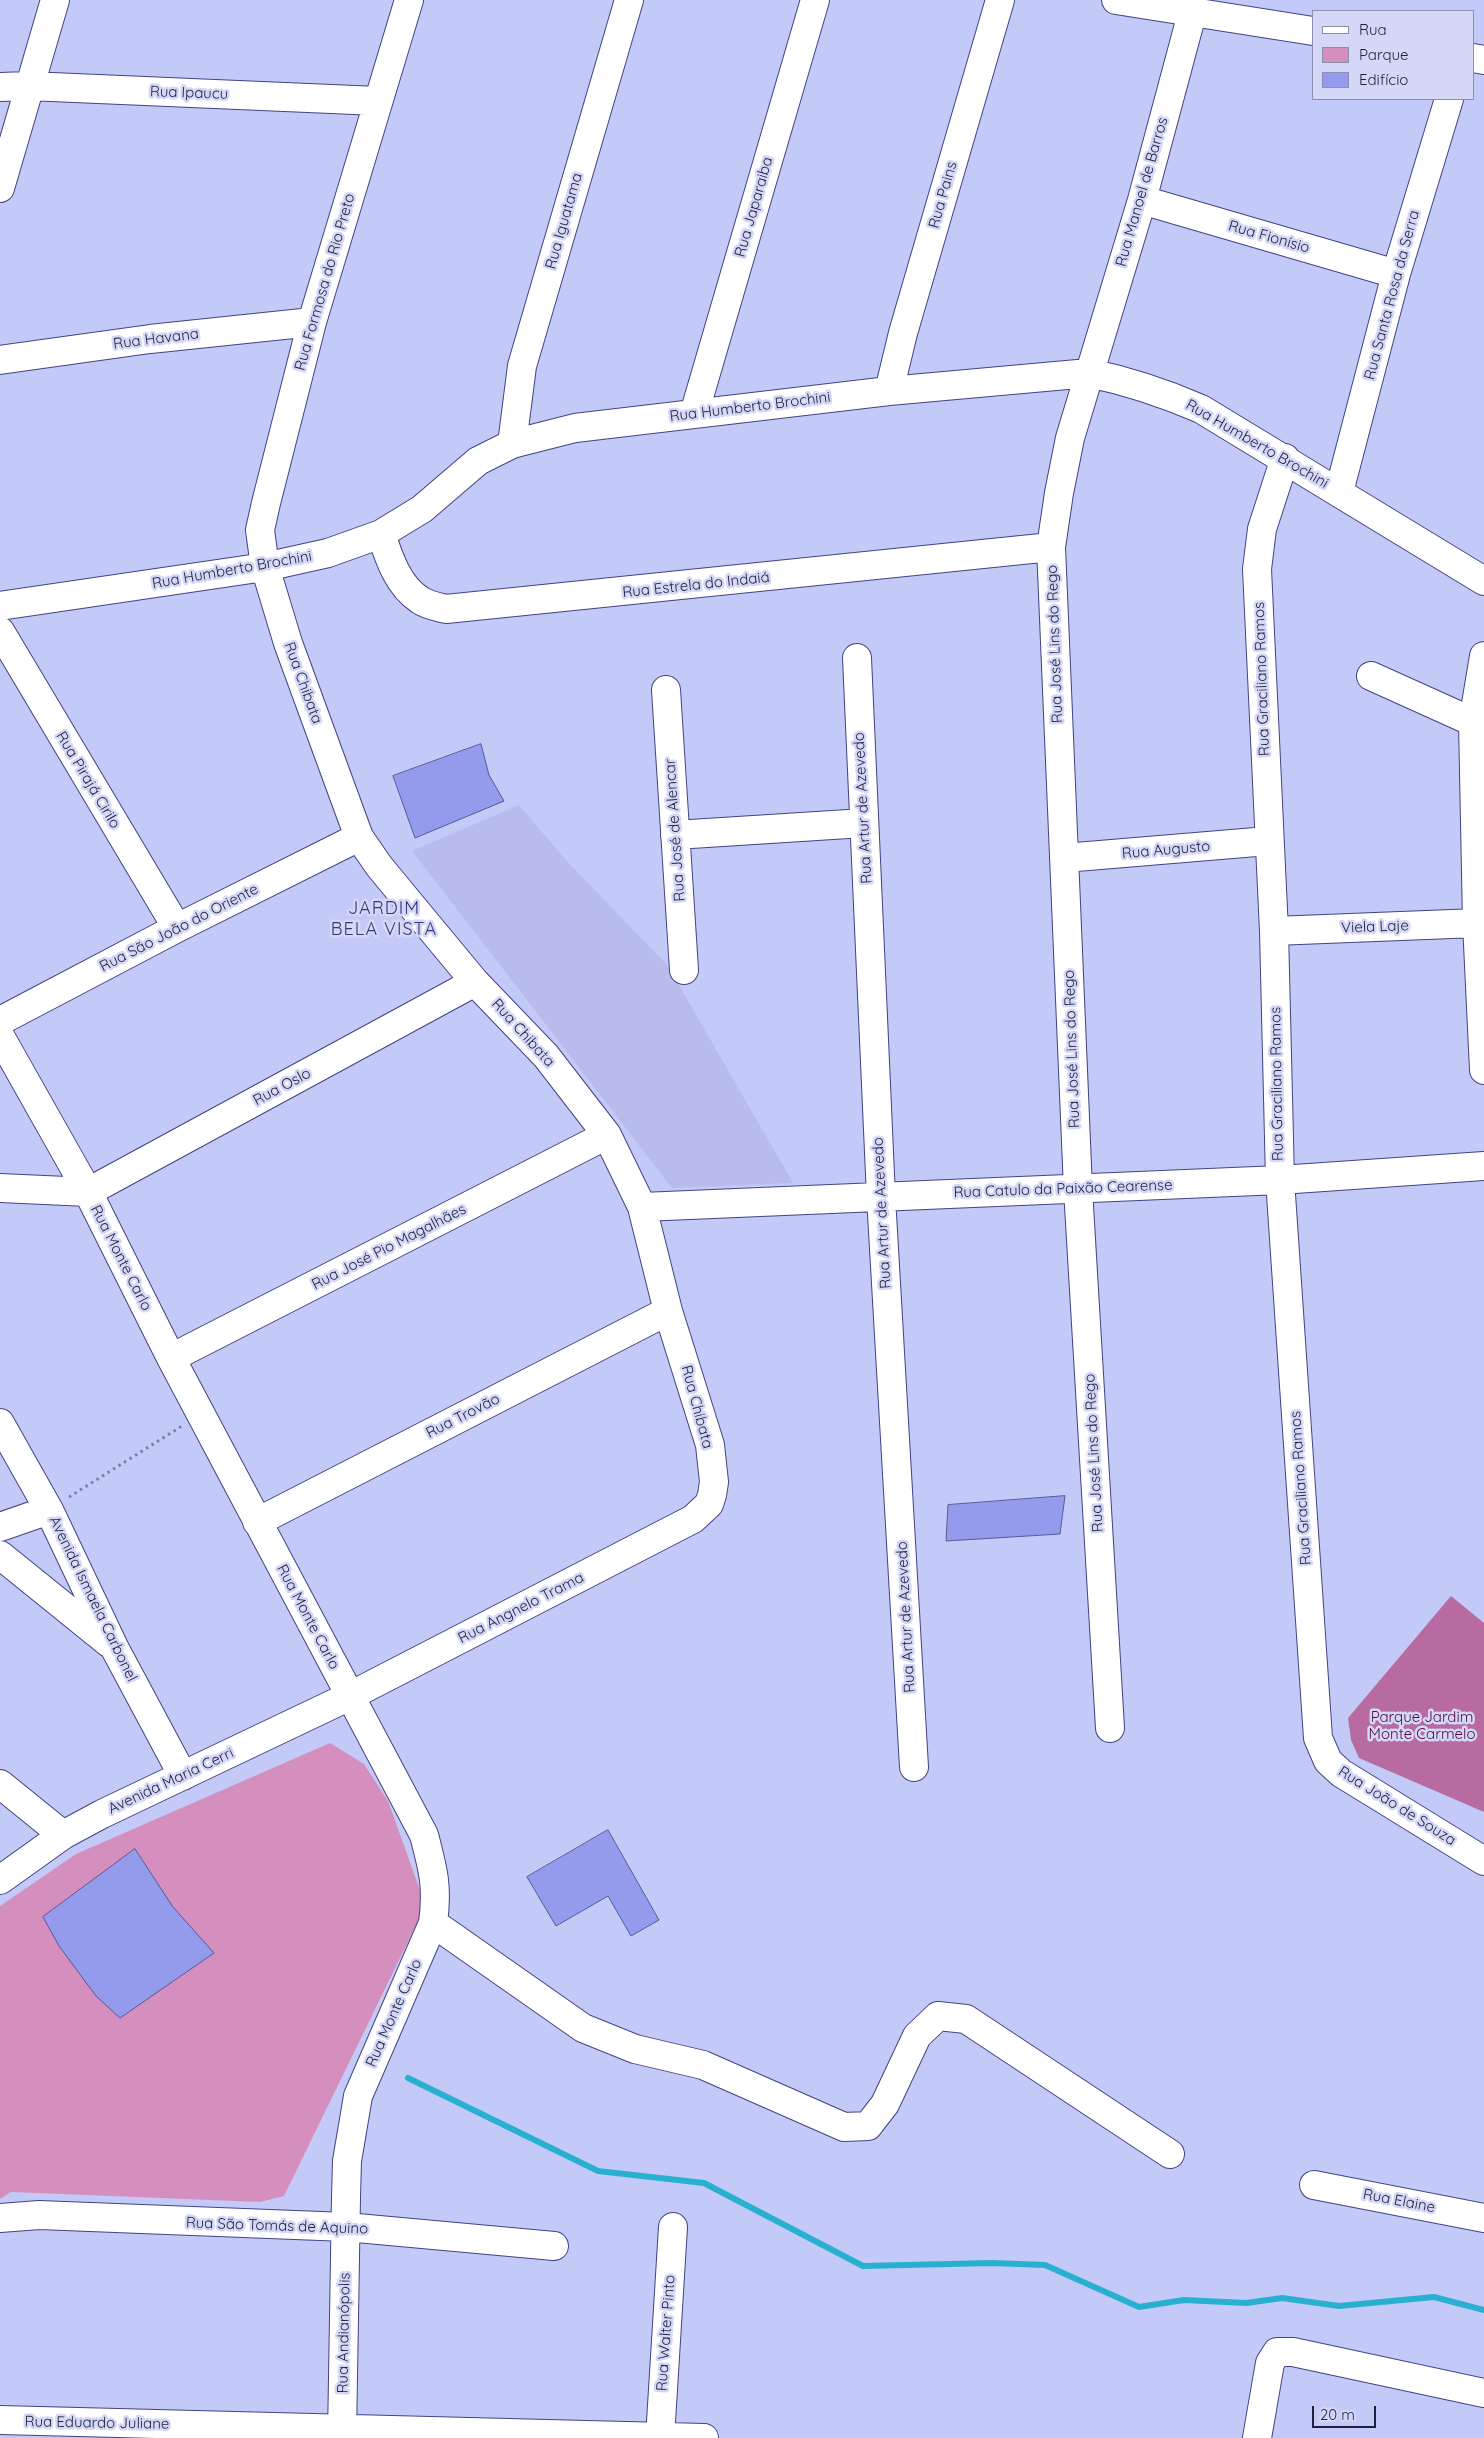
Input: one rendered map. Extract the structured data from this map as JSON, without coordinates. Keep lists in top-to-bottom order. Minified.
{"streets":{"street":["Rua Ipaucu","Rua Manoel de Barros","Rua Pains","Rua Japaraiba","Rua Iguatama","Rua Fionísio","Rua Formosa do Rio Preto","Rua Santa Rosa da Serra","Rua Havana","Rua Humberto Brochini","Rua Estrela do Indaiá","Rua José Lins do Rego","Rua Graciliano Ramos","Rua Chibata","Rua Pirajá Cirilo","Rua Artur de Azevedo","Rua José de Alencar","Rua Augusto","Viela Laje","Rua São João do Oriente","Rua Oslo","Rua Catulo da Paixão Cearense","Rua José Pio Magalhães","Rua Monte Carlo","Rua Trovão","Avenida Ismaela Carbonel","Rua Angnelo Trama","Avenida Maria Cerri","Rua João de Souza","Rua Elaine","Rua São Tomás de Aquino","Rua Andianópolis","Rua Walter Pinto","Rua Eduardo Juliane"]},"crossings":[["Rua Ipaucu","Rua Formosa do Rio Preto"],["Rua Manoel de Barros","Rua Fionísio"],["Rua Manoel de Barros","Rua Humberto Brochini"],["Rua Manoel de Barros","Rua José Lins do Rego"],["Rua Pains","Rua Humberto Brochini"],["Rua Japaraiba","Rua Humberto Brochini"],["Rua Iguatama","Rua Humberto Brochini"],["Rua Fionísio","Rua Santa Rosa da Serra"],["Rua Formosa do Rio Preto","Rua Havana"],["Rua Formosa do Rio Preto","Rua Humberto Brochini"],["Rua Formosa do Rio Preto","Rua Chibata"],["Rua Santa Rosa da Serra","Rua Humberto Brochini"],["Rua Humberto Brochini","Rua Estrela do Indaiá"],["Rua Humberto Brochini","Rua José Lins do Rego"],["Rua Humberto Brochini","Rua Graciliano Ramos"],["Rua Humberto Brochini","Rua Chibata"],["Rua Estrela do Indaiá","Rua José Lins do Rego"],["Rua José Lins do Rego","Rua Augusto"],["Rua José Lins do Rego","Rua Catulo da Paixão Cearense"],["Rua Graciliano Ramos","Rua Augusto"],["Rua Graciliano Ramos","Viela Laje"],["Rua Graciliano Ramos","Rua Catulo da Paixão Cearense"],["Rua Graciliano Ramos","Rua João de Souza"],["Rua Chibata","Rua São João do Oriente"],["Rua Chibata","Rua Oslo"],["Rua Chibata","Rua Catulo da Paixão Cearense"],["Rua Chibata","Rua José Pio Magalhães"],["Rua Chibata","Rua Trovão"],["Rua Chibata","Rua Angnelo Trama"],["Rua Pirajá Cirilo","Rua São João do Oriente"],["Rua Artur de Azevedo","Rua Catulo da Paixão Cearense"],["Rua Oslo","Rua Monte Carlo"],["Rua José Pio Magalhães","Rua Monte Carlo"],["Rua Monte Carlo","Rua Trovão"],["Rua Monte Carlo","Rua Angnelo Trama"],["Rua Monte Carlo","Avenida Maria Cerri"],["Rua Monte Carlo","Rua São Tomás de Aquino"],["Rua Monte Carlo","Rua Andianópolis"],["Avenida Ismaela Carbonel","Avenida Maria Cerri"],["Rua Angnelo Trama","Avenida Maria Cerri"],["Rua São Tomás de Aquino","Rua Andianópolis"],["Rua Andianópolis","Rua Eduardo Juliane"],["Rua Walter Pinto","Rua Eduardo Juliane"]],"districts":["JARDIM BELA VISTA"],"parks":["Parque Jardim Monte Carmelo"],"legend":["Rua","Parque","Edifício"],"scale_bar":"20 m"}
